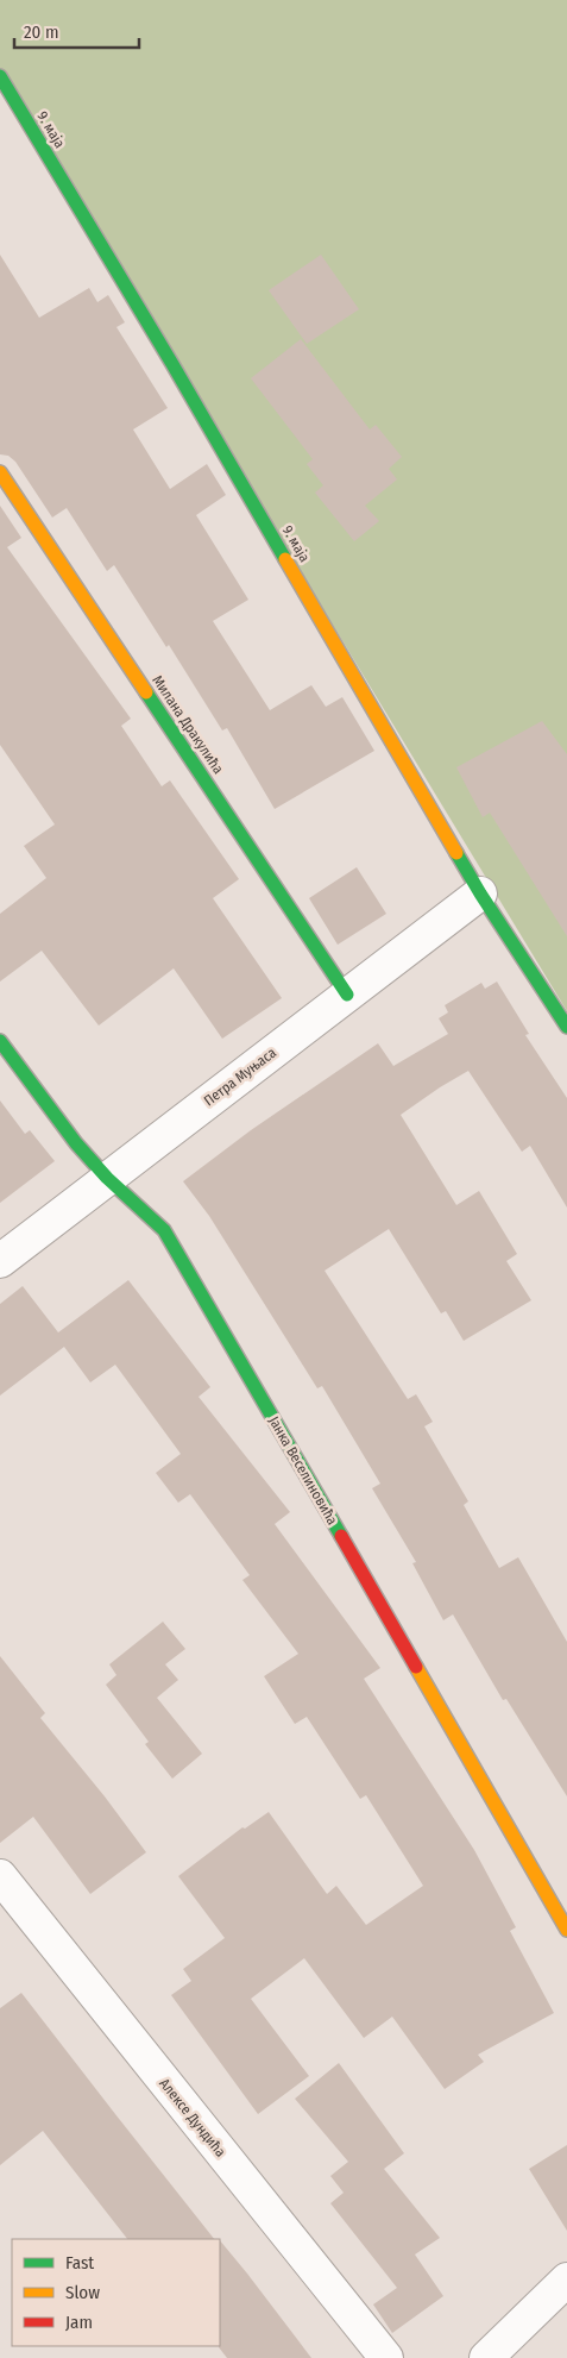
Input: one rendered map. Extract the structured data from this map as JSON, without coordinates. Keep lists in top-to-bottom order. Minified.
{"streets":{"street":["9. маја","Милана Дракулића","Петра Муњаса","Јанка Веселиновића","Алексе Дундића"]},"crossings":[["9. маја","Петра Муњаса"],["Милана Дракулића","Петра Муњаса"],["Петра Муњаса","Јанка Веселиновића"]],"legend":["Fast","Slow","Jam"],"scale_bar":"20 m"}
